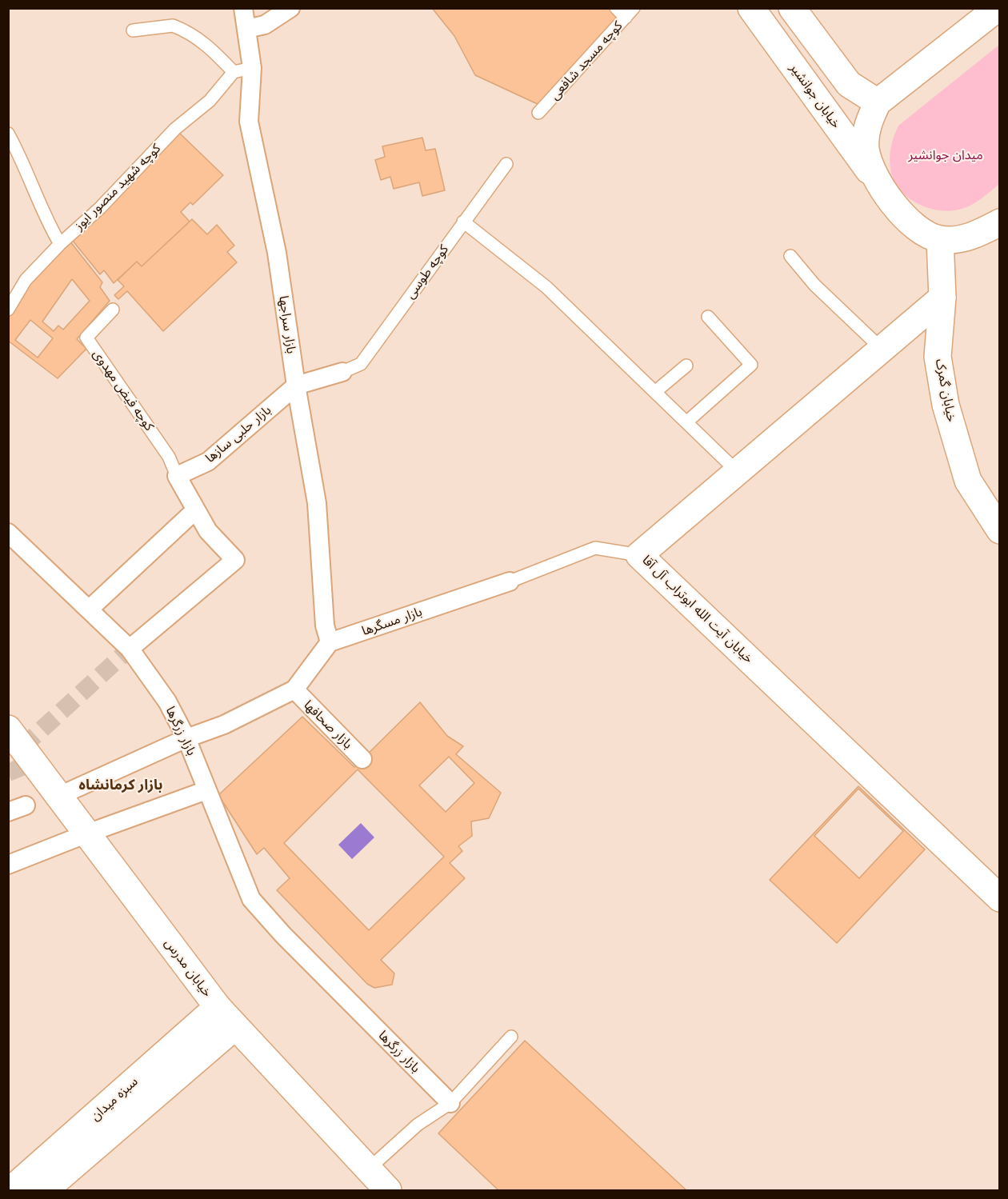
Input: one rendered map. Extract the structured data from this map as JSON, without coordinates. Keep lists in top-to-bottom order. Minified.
{"streets":{"main road":["خیابان جوانشیر","خیابان گمرک","خیابان آیت الله ابوتراب آل آقا","خیابان مدرس","سبزه میدان"],"street":["بازار سراجها","بازار حلبی سازها","بازار مسگرها","بازار صحافها","بازار زرگرها"],"lane":["کوچه مسجد شافعی","کوچه شهید منصور ایوز","کوچه طوسی","کوچه فیض مهدوی"]},"crossings":[["بازار سراجها","بازار حلبی سازها"],["بازار سراجها","بازار مسگرها"],["کوچه فیض مهدوی","بازار حلبی سازها"],["خیابان گمرک","خیابان آیت الله ابوتراب آل آقا"],["خیابان مدرس","سبزه میدان"]],"districts":["بازار کرمانشاه"],"parks":["میدان جوانشیر"]}
